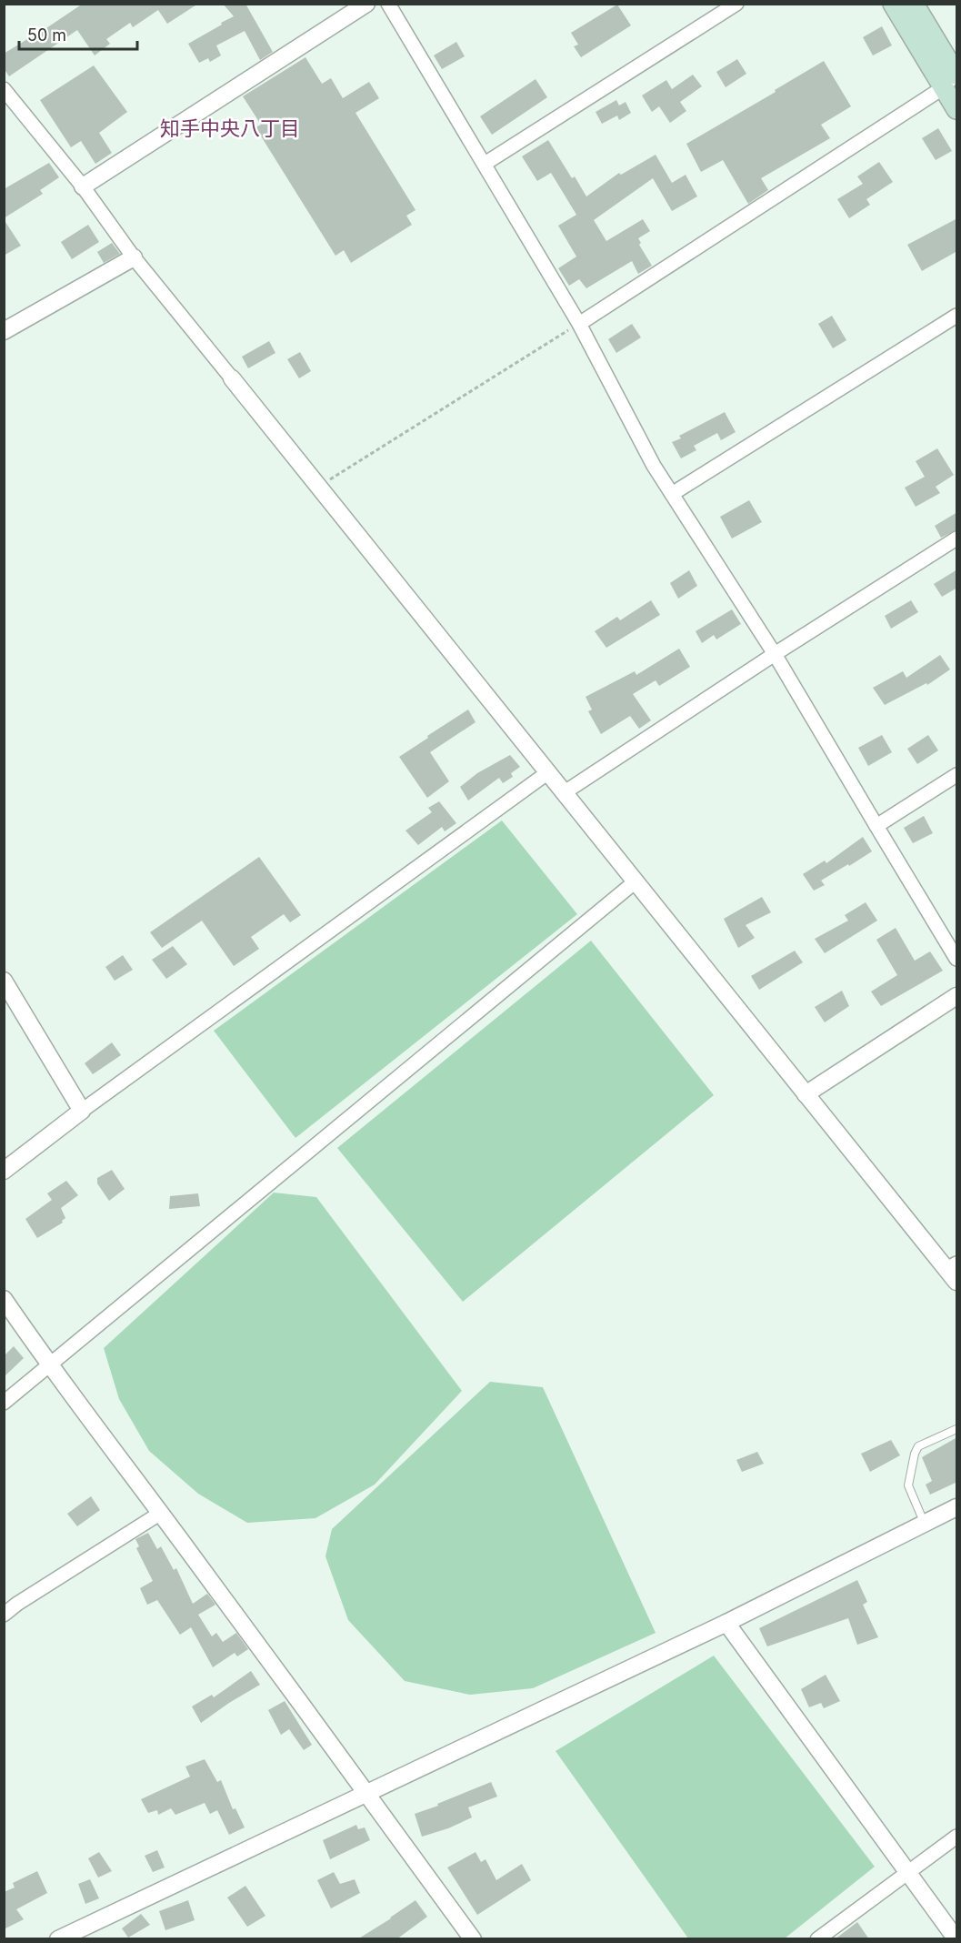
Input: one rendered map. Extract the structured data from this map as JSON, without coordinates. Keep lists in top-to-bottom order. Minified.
{"districts":["知手中央八丁目"],"scale_bar":"50 m"}
